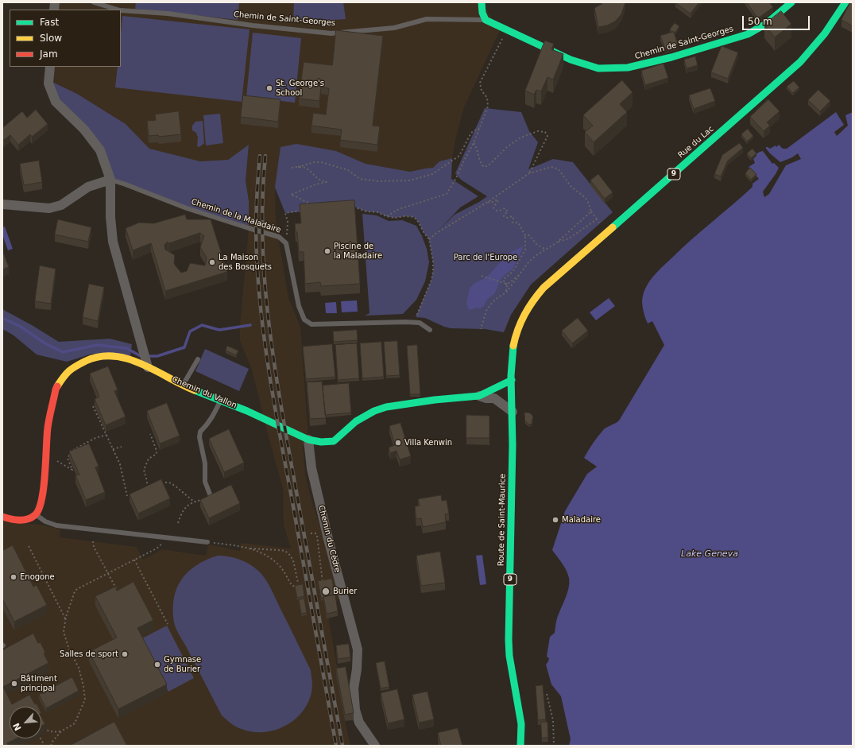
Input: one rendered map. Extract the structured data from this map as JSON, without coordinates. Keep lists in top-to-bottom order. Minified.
{"streets":{"street":["Chemin de Saint-Georges","Rue du Lac","9","Chemin du Vallon","Route de Saint-Maurice","Chemin du Cèdre"],"lane":["Chemin de la Maladaire"]},"crossings":[["Rue du Lac","Route de Saint-Maurice"],["Chemin du Vallon","Route de Saint-Maurice"],["Chemin du Vallon","Chemin du Cèdre"]],"water":["Lake Geneva"],"parks":["Parc de l'Europe"],"places":["St. George's School","Piscine de la Maladaire","La Maison des Bosquets","Villa Kenwin","Maladaire","Enogone","Burier","Salles de sport","Gymnase de Burier","Bâtiment principal"],"legend":["Fast","Slow","Jam"],"scale_bar":"50 m","north":"bottom left"}
